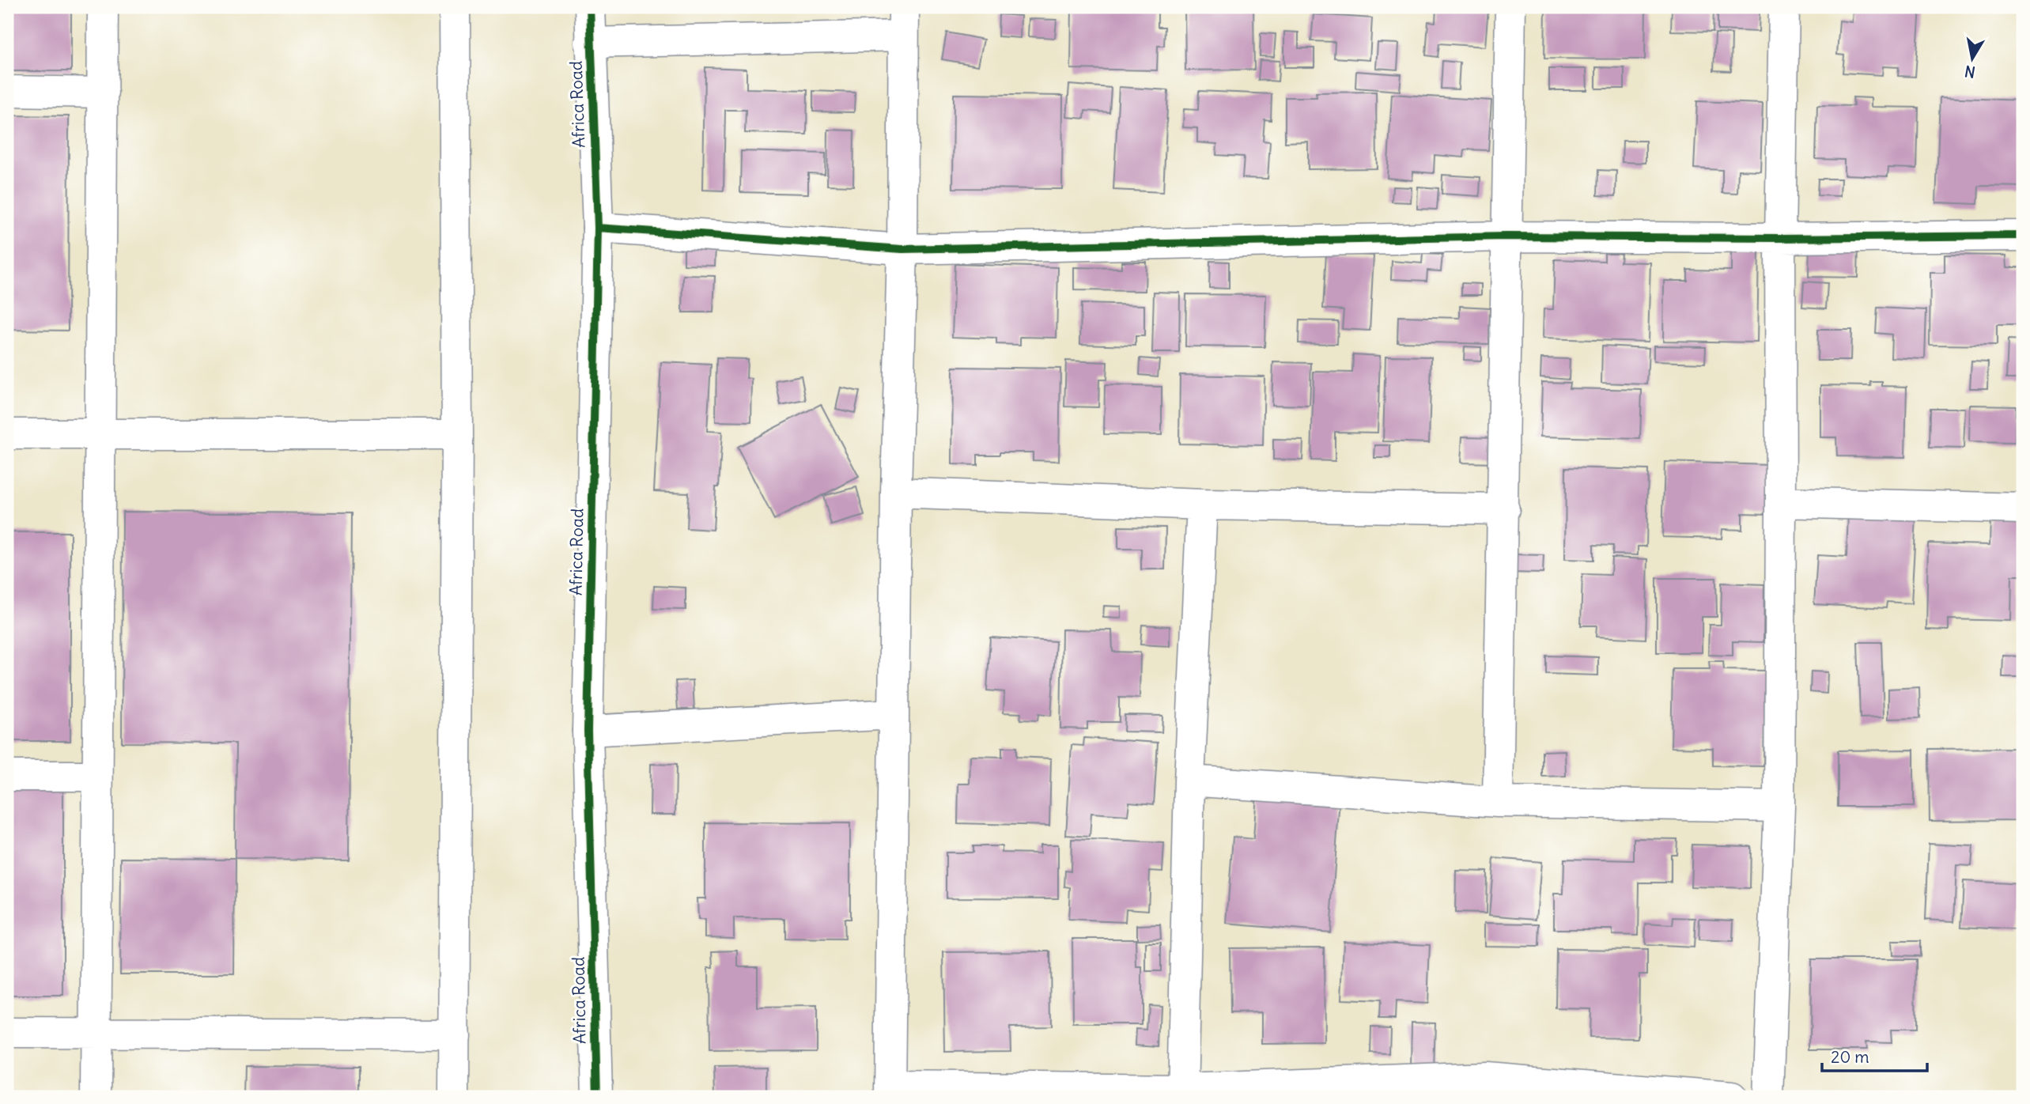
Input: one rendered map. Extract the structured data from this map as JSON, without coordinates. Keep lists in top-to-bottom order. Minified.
{"streets":{"street":["Africa Road"]},"scale_bar":"20 m","north":"bottom"}
